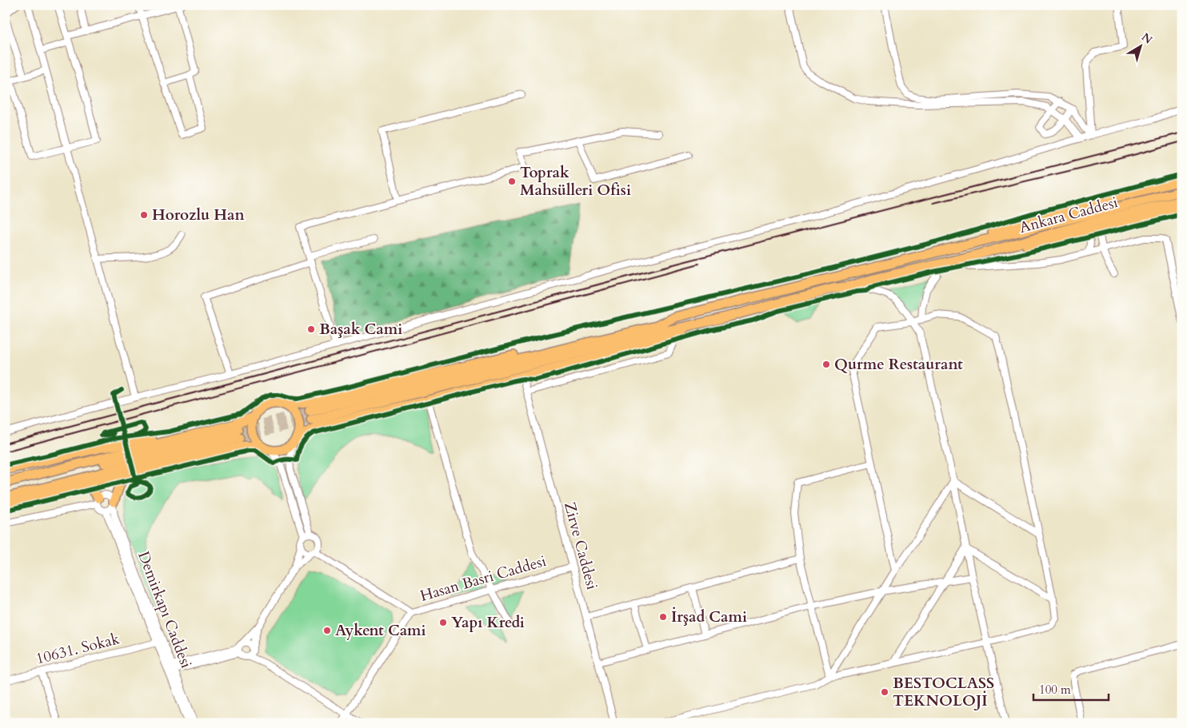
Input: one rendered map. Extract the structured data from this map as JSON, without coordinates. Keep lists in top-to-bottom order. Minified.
{"streets":{"highway":["Ankara Caddesi"],"street":["Zirve Caddesi","Hasan Basri Caddesi","Demirkapı Caddesi","10631. Sokak"]},"crossings":[["Zirve Caddesi","Hasan Basri Caddesi"],["Demirkapı Caddesi","10631. Sokak"]],"places":["Toprak Mahsülleri Ofisi","Horozlu Han","Başak Cami","Qurme Restaurant","İrşad Cami","Yapı Kredi","Aykent Cami","BESTOCLASS TEKNOLOJİ"],"scale_bar":"100 m","north":"top right"}
